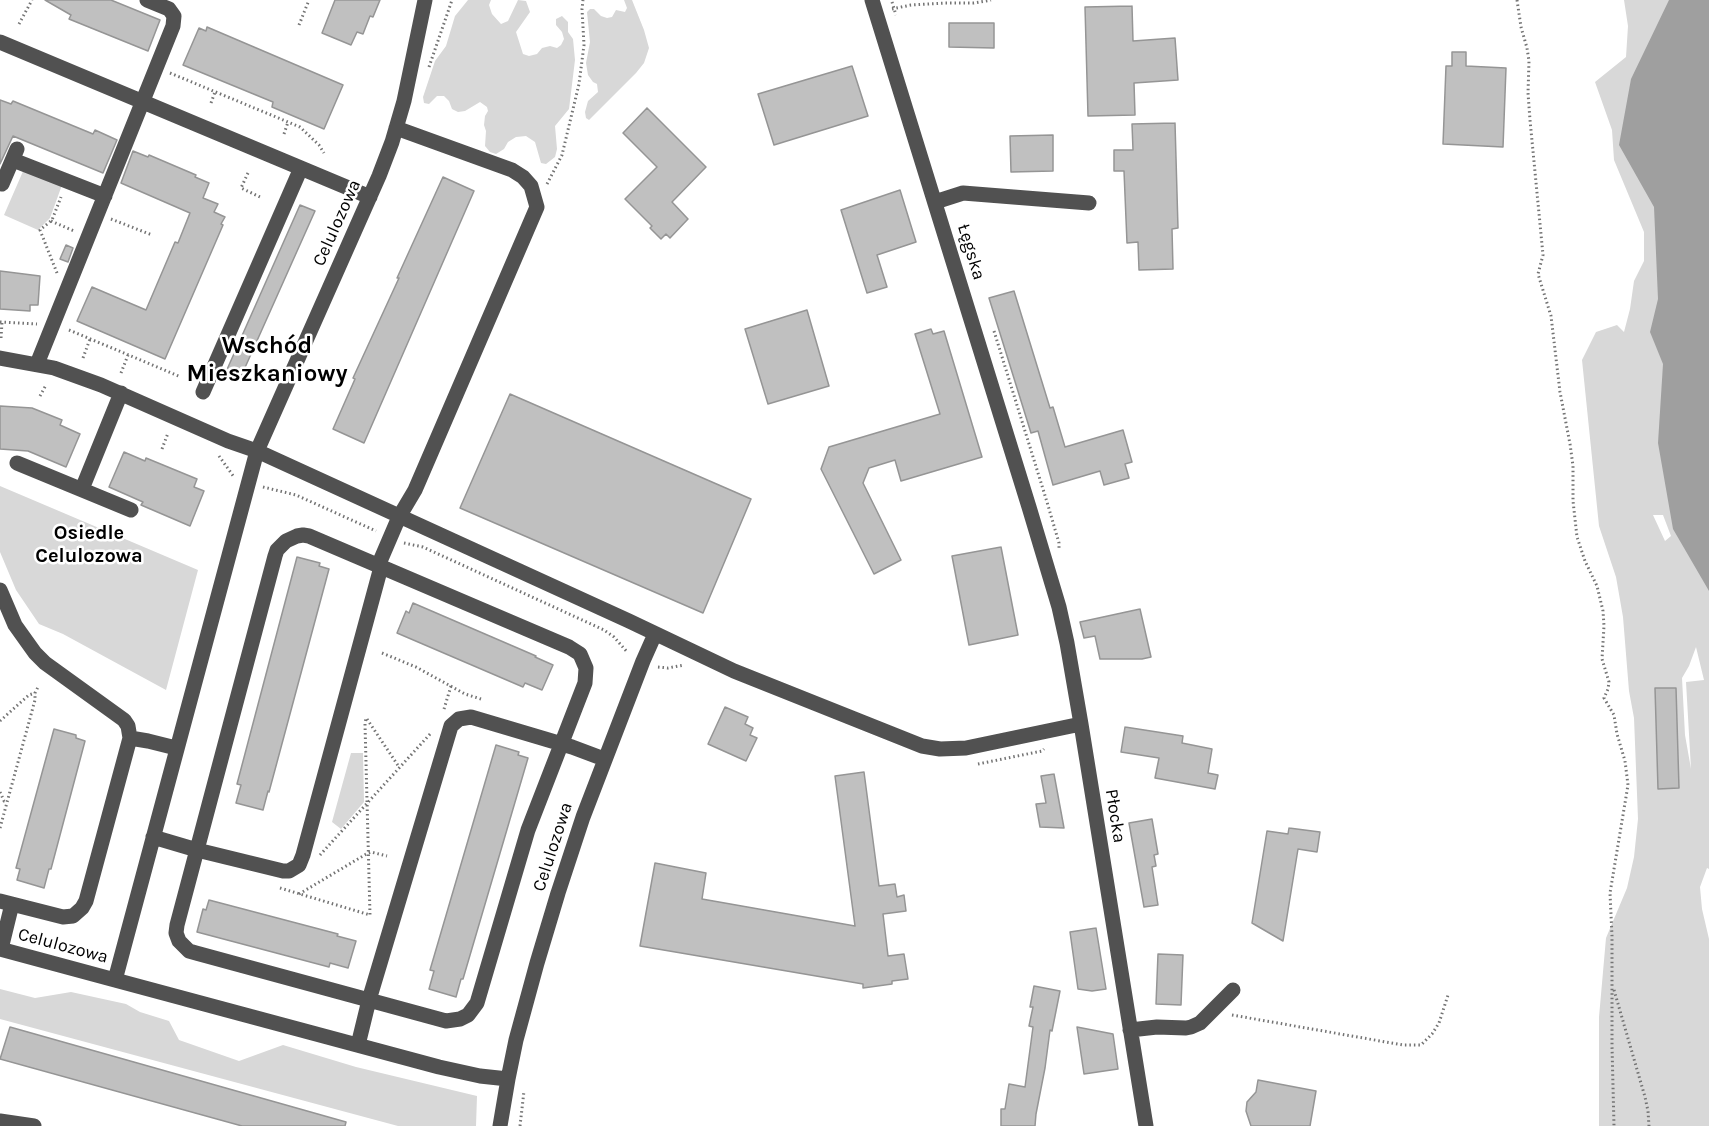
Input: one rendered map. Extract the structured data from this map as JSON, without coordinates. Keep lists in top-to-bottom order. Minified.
{"streets":{"street":["Celulozowa","Łęgska","Płocka"]},"crossings":[["Łęgska","Płocka"]],"districts":["Wschód Mieszkaniowy","Osiedle Celulozowa"]}
